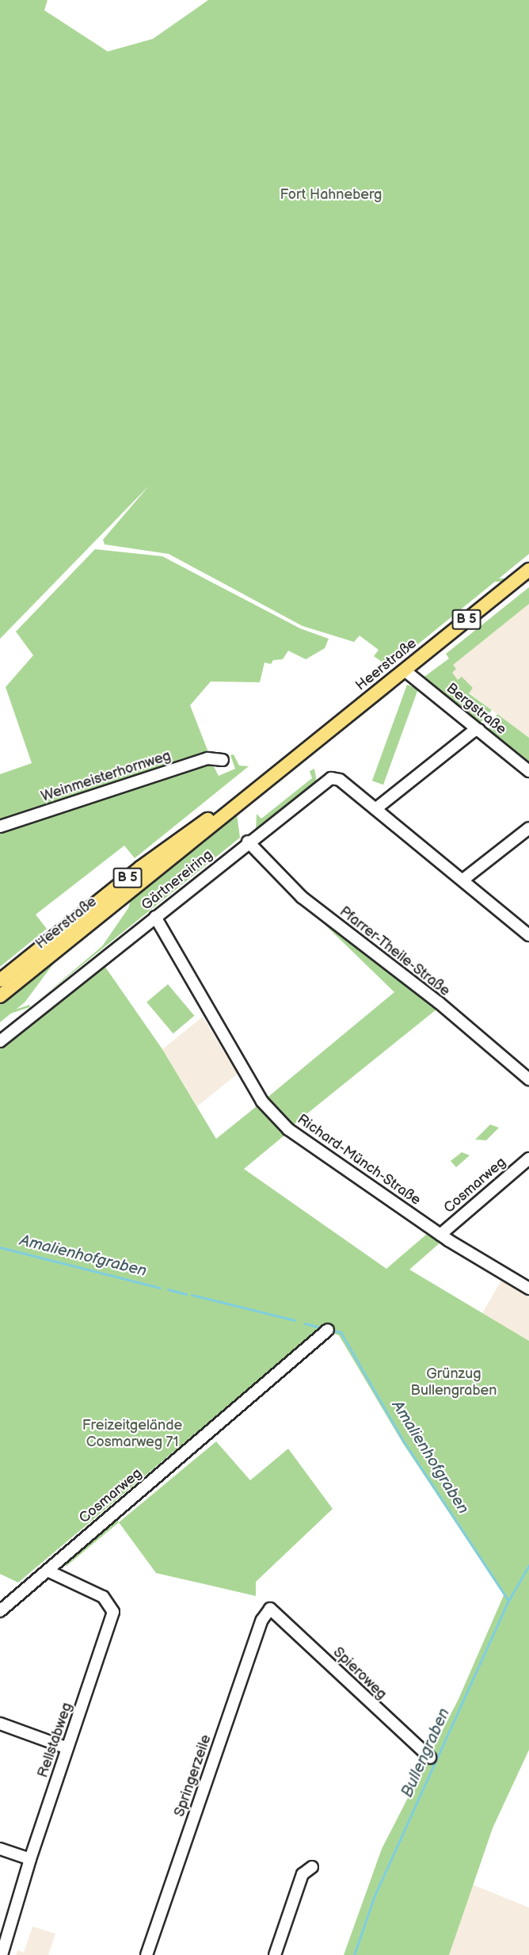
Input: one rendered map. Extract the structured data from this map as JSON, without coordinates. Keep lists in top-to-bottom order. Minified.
{"streets":{"main road":["B 5","Heerstraße"],"street":["Bergstraße","Weinmeisterhornweg","Gärtnereiring","Pfarrer-Theile-Straße","Richard-Münch-Straße","Cosmarweg","Spieroweg","Rellstabweg","Springerzeile"]},"crossings":[["Heerstraße","Bergstraße"],["Gärtnereiring","Pfarrer-Theile-Straße"],["Gärtnereiring","Richard-Münch-Straße"],["Richard-Münch-Straße","Cosmarweg"],["Cosmarweg","Rellstabweg"],["Spieroweg","Springerzeile"]],"water":["Amalienhofgraben","Bullengraben"],"parks":["Fort Hahneberg","Grünzug Bullengraben","Freizeitgelände Cosmarweg 71"]}
